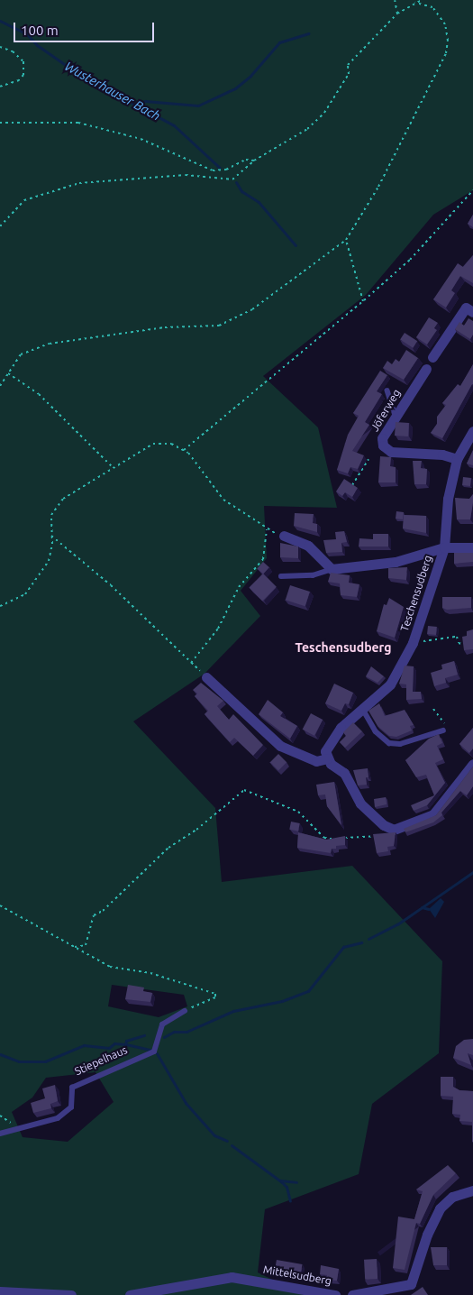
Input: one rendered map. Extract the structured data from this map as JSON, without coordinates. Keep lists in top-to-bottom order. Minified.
{"streets":{"street":["Jöferweg","Teschensudberg","Mittelsudberg"],"lane":["Stiepelhaus"]},"districts":["Teschensudberg"],"water":["Wusterhauser Bach"],"scale_bar":"100 m"}
